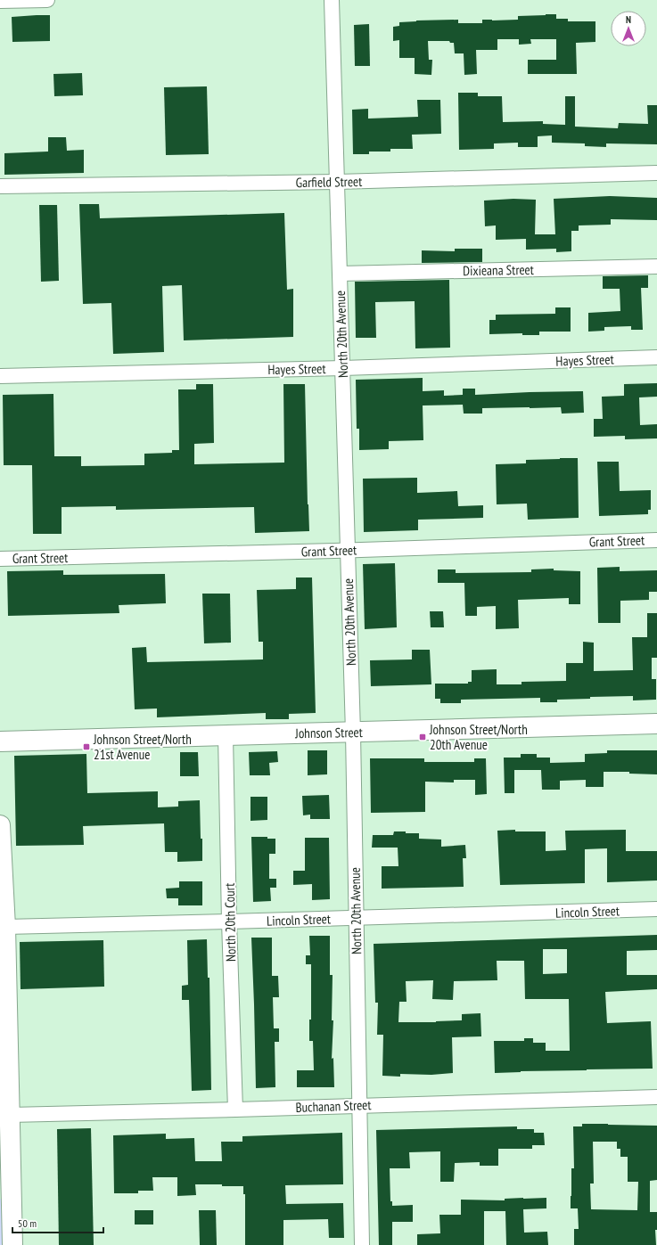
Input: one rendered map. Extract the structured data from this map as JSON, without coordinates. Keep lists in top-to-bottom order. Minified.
{"streets":{"street":["Garfield Street","Dixieana Street","North 20th Avenue","Hayes Street","Grant Street","Johnson Street","Lincoln Street","North 20th Court","Buchanan Street"]},"crossings":[["Garfield Street","North 20th Avenue"],["Dixieana Street","North 20th Avenue"],["North 20th Avenue","Hayes Street"],["North 20th Avenue","Grant Street"],["North 20th Avenue","Johnson Street"],["North 20th Avenue","Lincoln Street"],["North 20th Avenue","Buchanan Street"],["Johnson Street","North 20th Court"],["Lincoln Street","North 20th Court"],["North 20th Court","Buchanan Street"]],"places":{"transit":["Johnson Street/North 20th Avenue","Johnson Street/North 21st Avenue"]},"scale_bar":"50 m","north":"top"}
